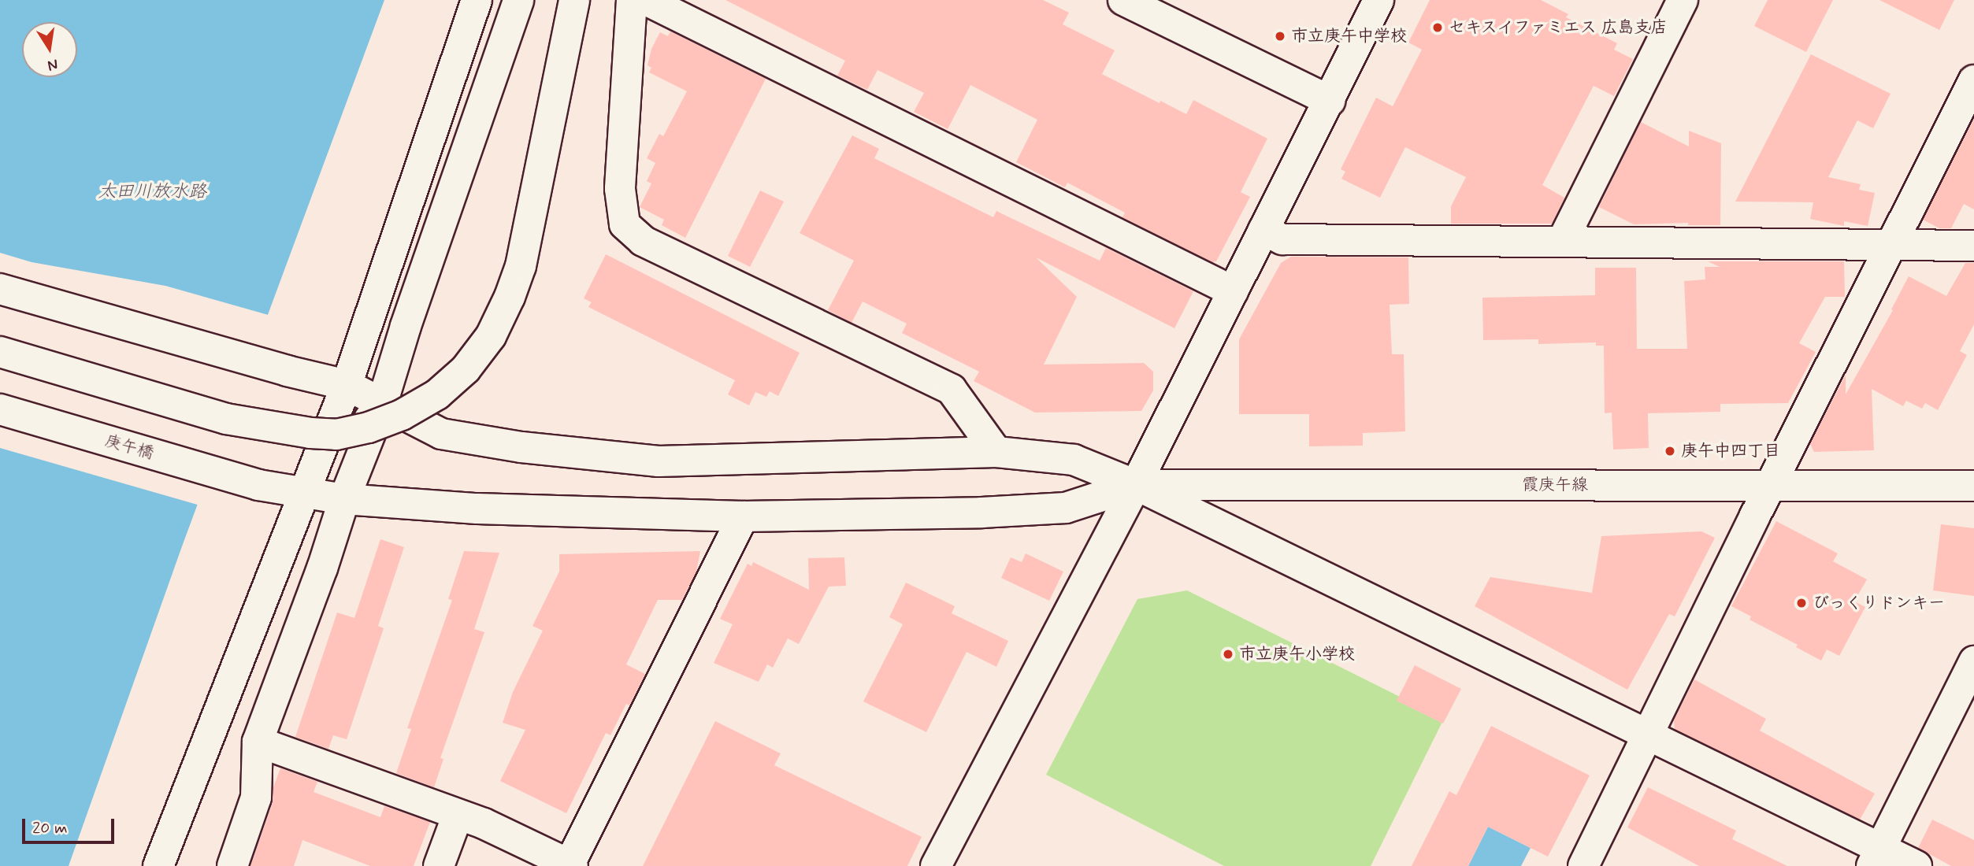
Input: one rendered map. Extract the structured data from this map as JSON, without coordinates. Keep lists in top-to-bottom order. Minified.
{"streets":{"street":["庚午橋","霞庚午線"]},"crossings":[["庚午橋","霞庚午線"]],"water":["太田川放水路"],"places":["セキスイファミエス 広島支店","市立庚午中学校","庚午中四丁目","びっくりドンキー","市立庚午小学校"],"scale_bar":"20 m","north":"bottom"}
